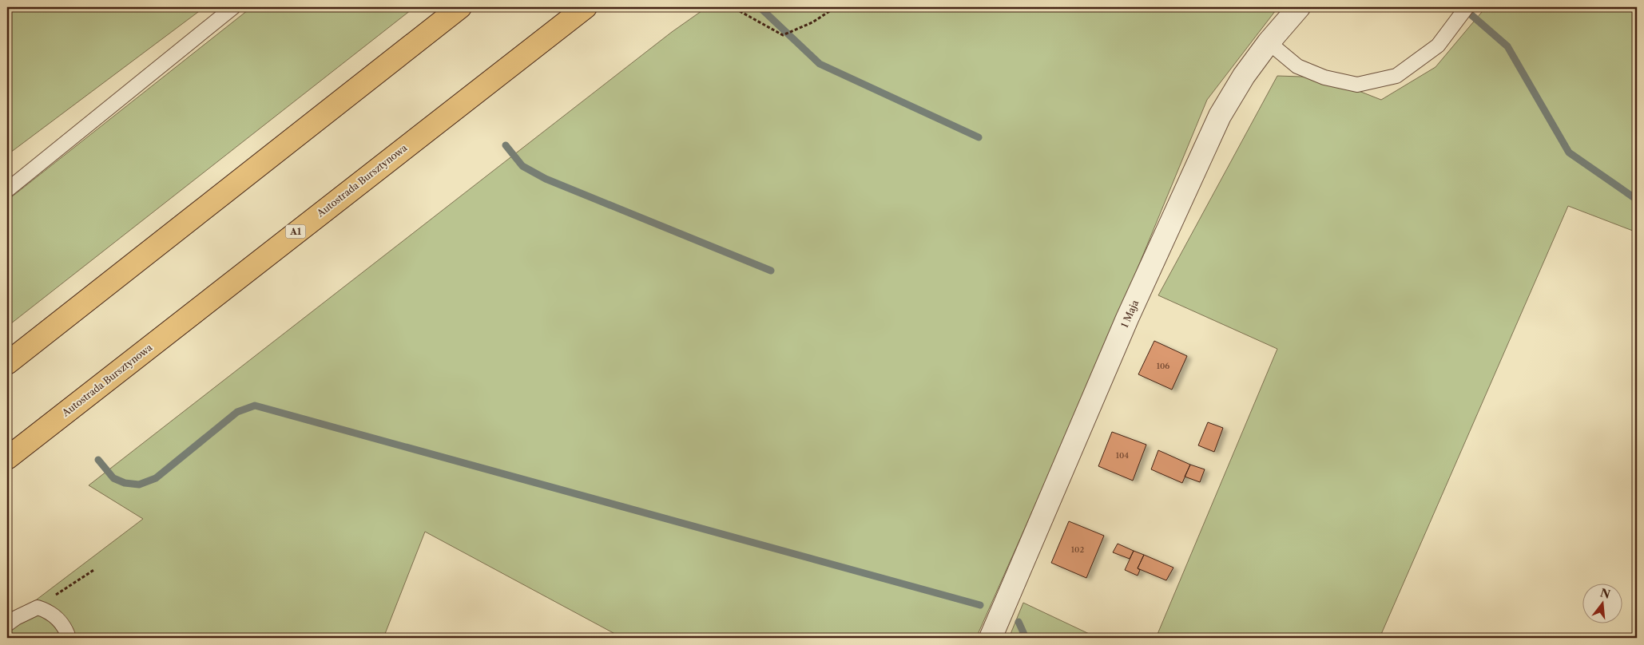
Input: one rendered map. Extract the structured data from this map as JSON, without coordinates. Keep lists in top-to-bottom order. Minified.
{"streets":{"highway":["Autostrada Bursztynowa","A1"],"street":["1 Maja"]},"house_numbers":["106","104","102"],"north":"top"}
